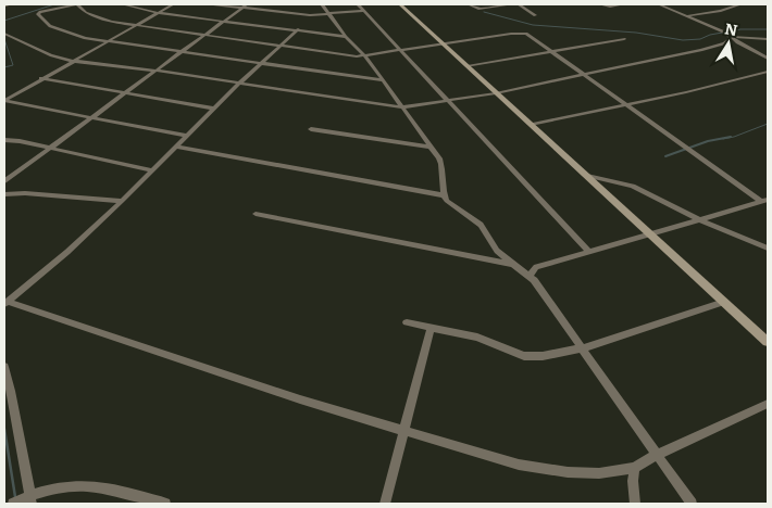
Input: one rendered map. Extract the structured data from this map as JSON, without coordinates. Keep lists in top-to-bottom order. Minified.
{"north":"top"}
